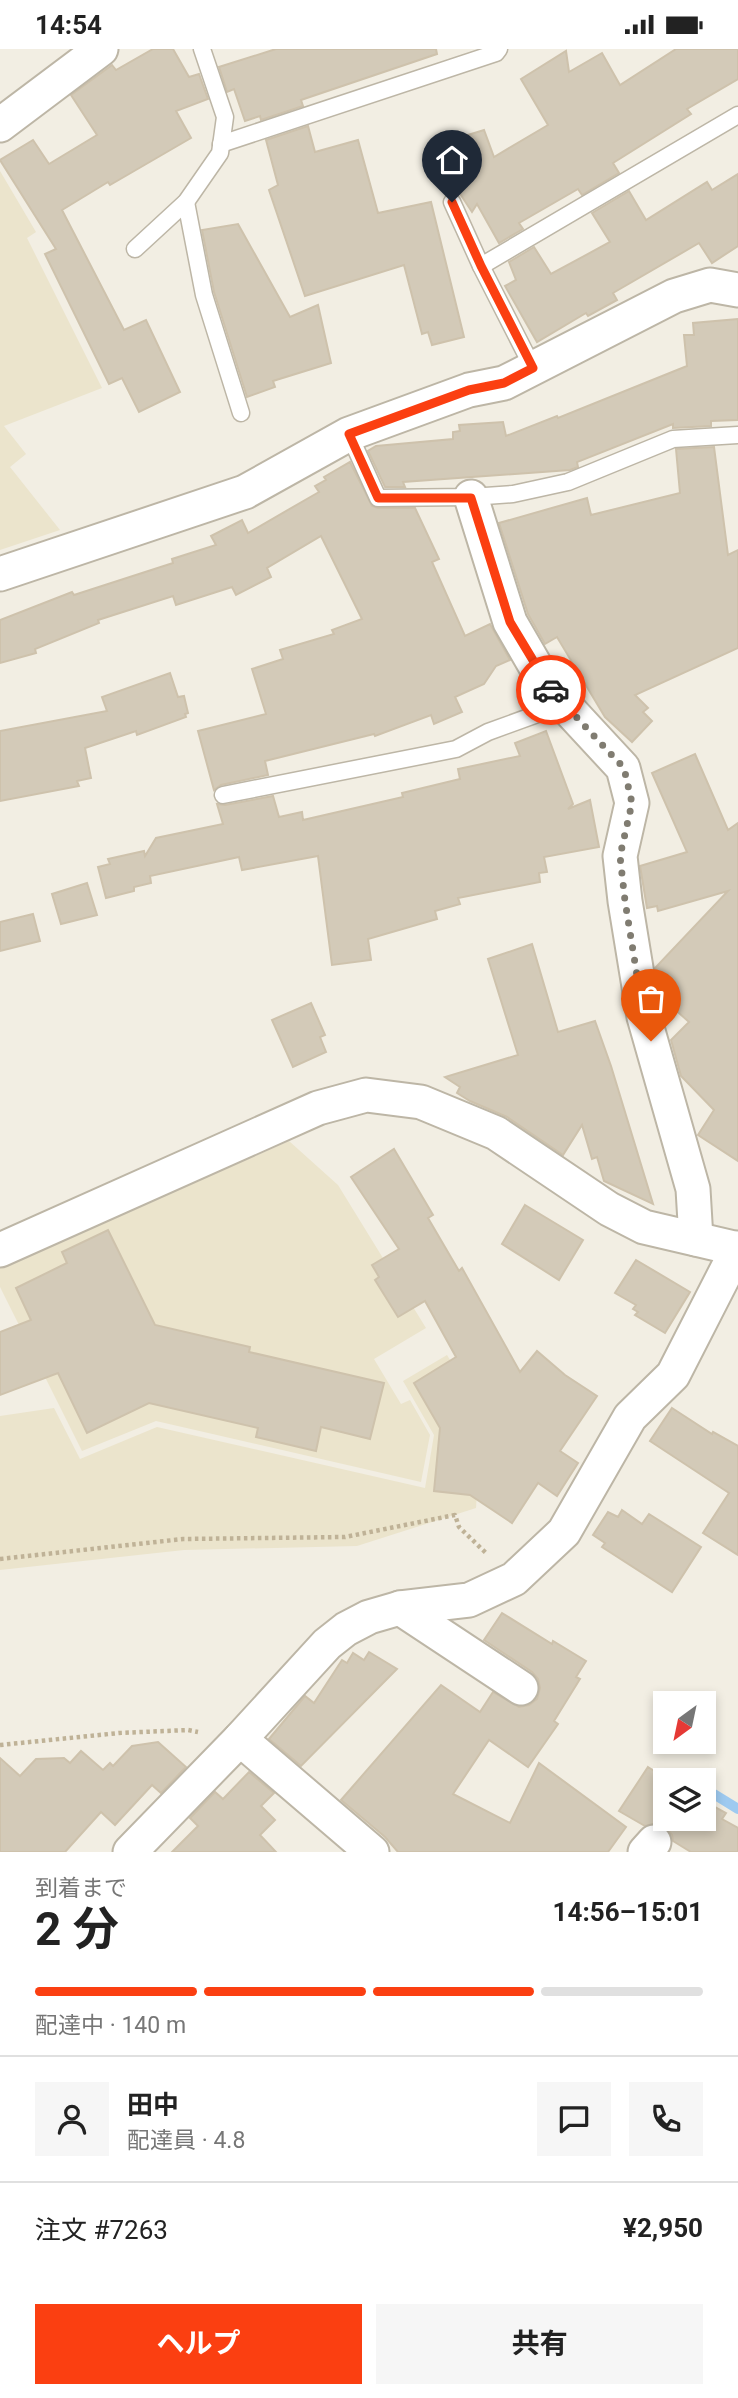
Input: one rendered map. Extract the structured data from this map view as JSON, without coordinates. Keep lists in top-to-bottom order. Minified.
{"north":"bottom left","page":{"status":"14:54","heading":["2 分","到着まで","14:56–15:01"],"panel":["田中","配達員 · 4.8","注文 #7263","¥2,950"],"bar":"配達中 · 140 m","buttons":["ヘルプ","共有"]}}
